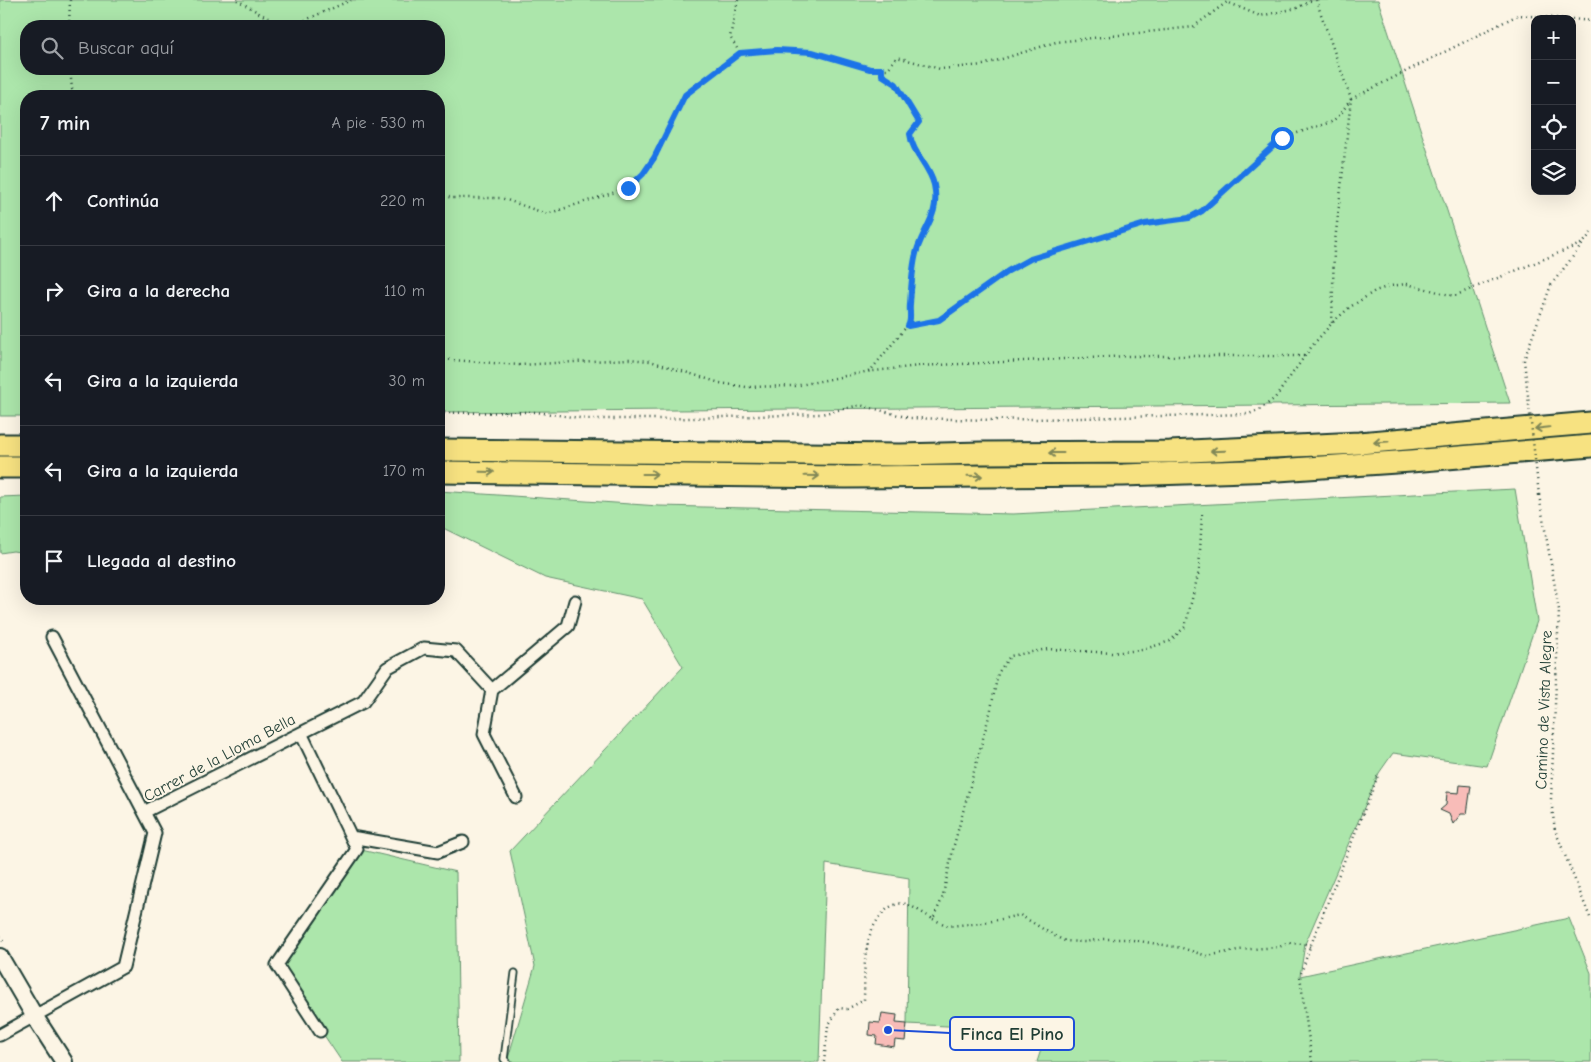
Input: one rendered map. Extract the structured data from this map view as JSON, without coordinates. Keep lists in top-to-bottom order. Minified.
{"streets":{"street":["Carrer de la Lloma Bella"],"path":["Camino de Vista Alegre"]},"places":["Finca El Pino"],"page":{"map_buttons":["+","−"],"search":"Buscar aquí","heading":["7 min","A pie · 530 m"],"list":[["Continúa","220 m"],["Gira a la derecha","110 m"],["Gira a la izquierda","30 m"],["Gira a la izquierda","170 m"],"Llegada al destino"]}}
